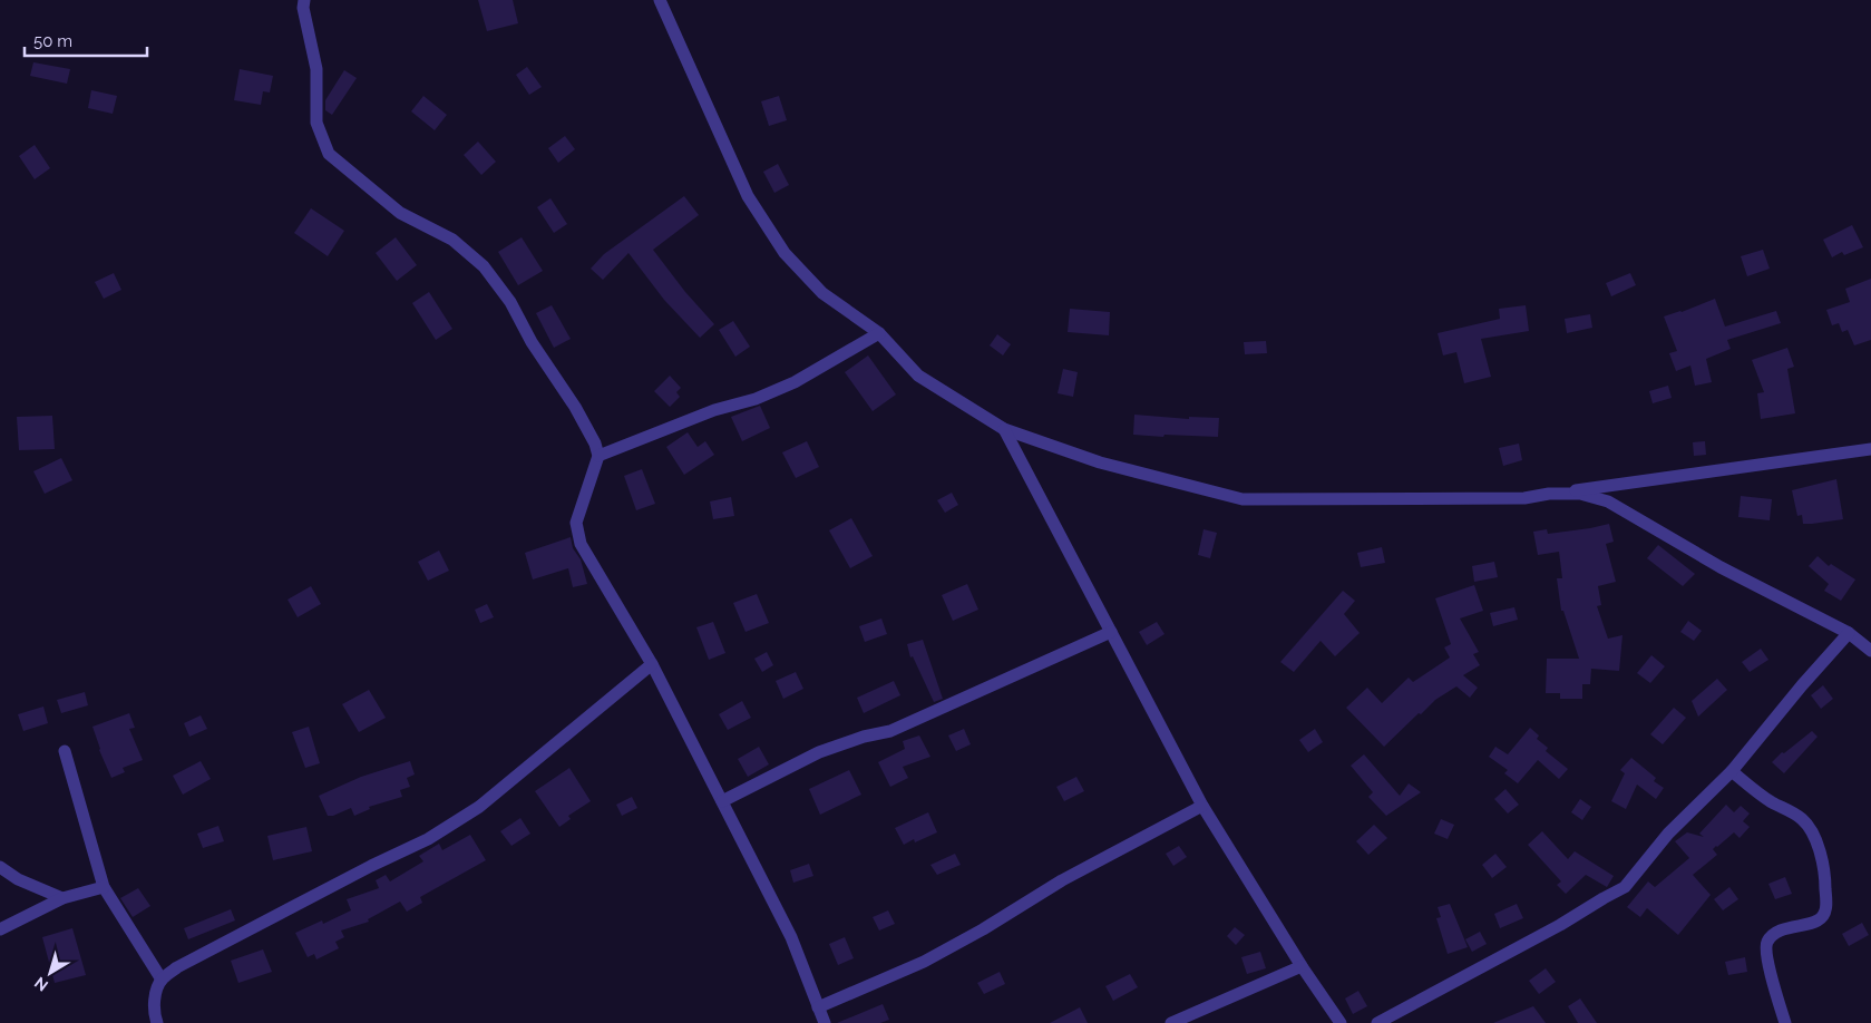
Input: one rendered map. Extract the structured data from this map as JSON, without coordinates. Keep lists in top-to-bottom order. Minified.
{"scale_bar":"50 m","north":"bottom left"}
